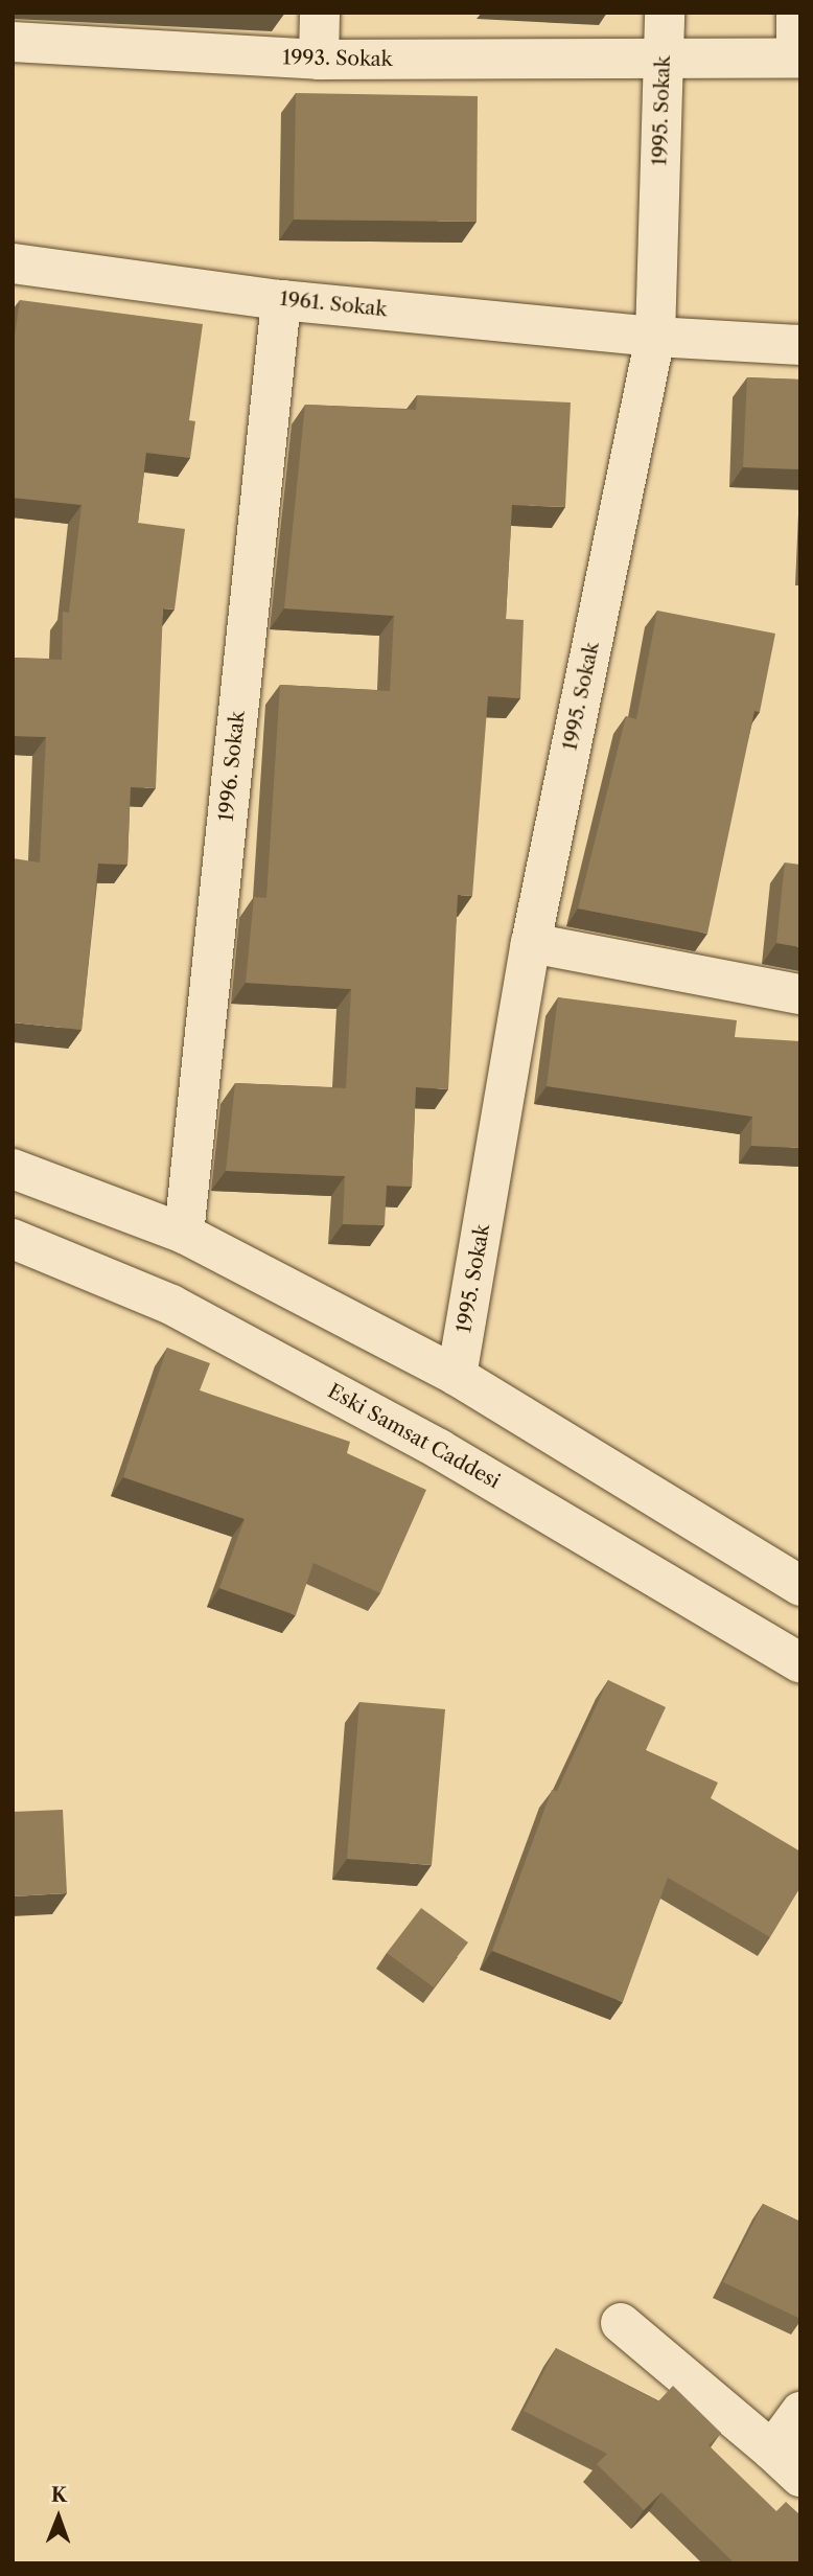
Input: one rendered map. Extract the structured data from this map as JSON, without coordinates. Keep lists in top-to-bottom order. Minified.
{"streets":{"street":["1993. Sokak","1995. Sokak","1961. Sokak","1996. Sokak","Eski Samsat Caddesi"]},"crossings":[["1993. Sokak","1995. Sokak"],["1995. Sokak","1961. Sokak"],["1961. Sokak","1996. Sokak"]],"north":"top"}
